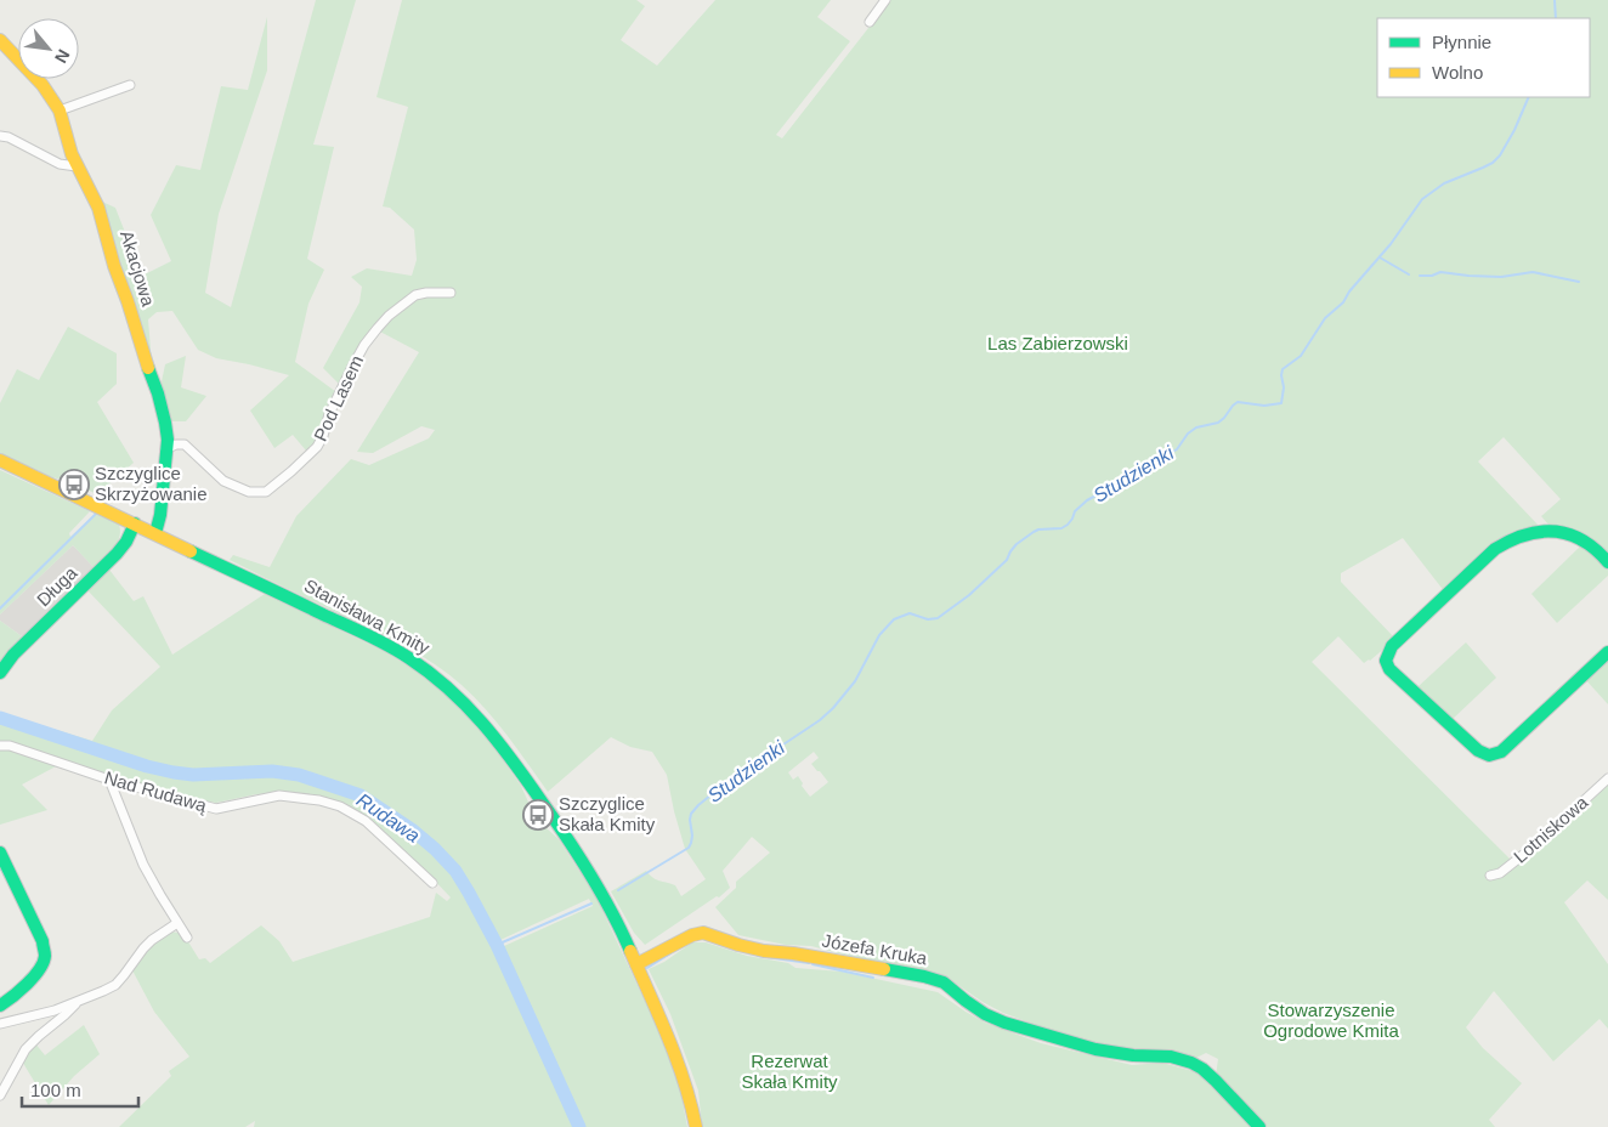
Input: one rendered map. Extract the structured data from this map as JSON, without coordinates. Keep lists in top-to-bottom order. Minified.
{"streets":{"street":["Akacjowa","Pod Lasem","Długa","Stanisława Kmity","Nad Rudawą","Lotniskowa","Józefa Kruka"]},"crossings":[["Akacjowa","Pod Lasem"],["Akacjowa","Stanisława Kmity"],["Długa","Stanisława Kmity"],["Stanisława Kmity","Józefa Kruka"]],"water":["Studzienki","Rudawa"],"parks":["Las Zabierzowski","Stowarzyszenie Ogrodowe Kmita","Rezerwat Skała Kmity"],"places":{"bus stop":["Szczyglice Skrzyżowanie","Szczyglice Skała Kmity"]},"legend":["Płynnie","Wolno"],"scale_bar":"100 m","north":"bottom right"}
